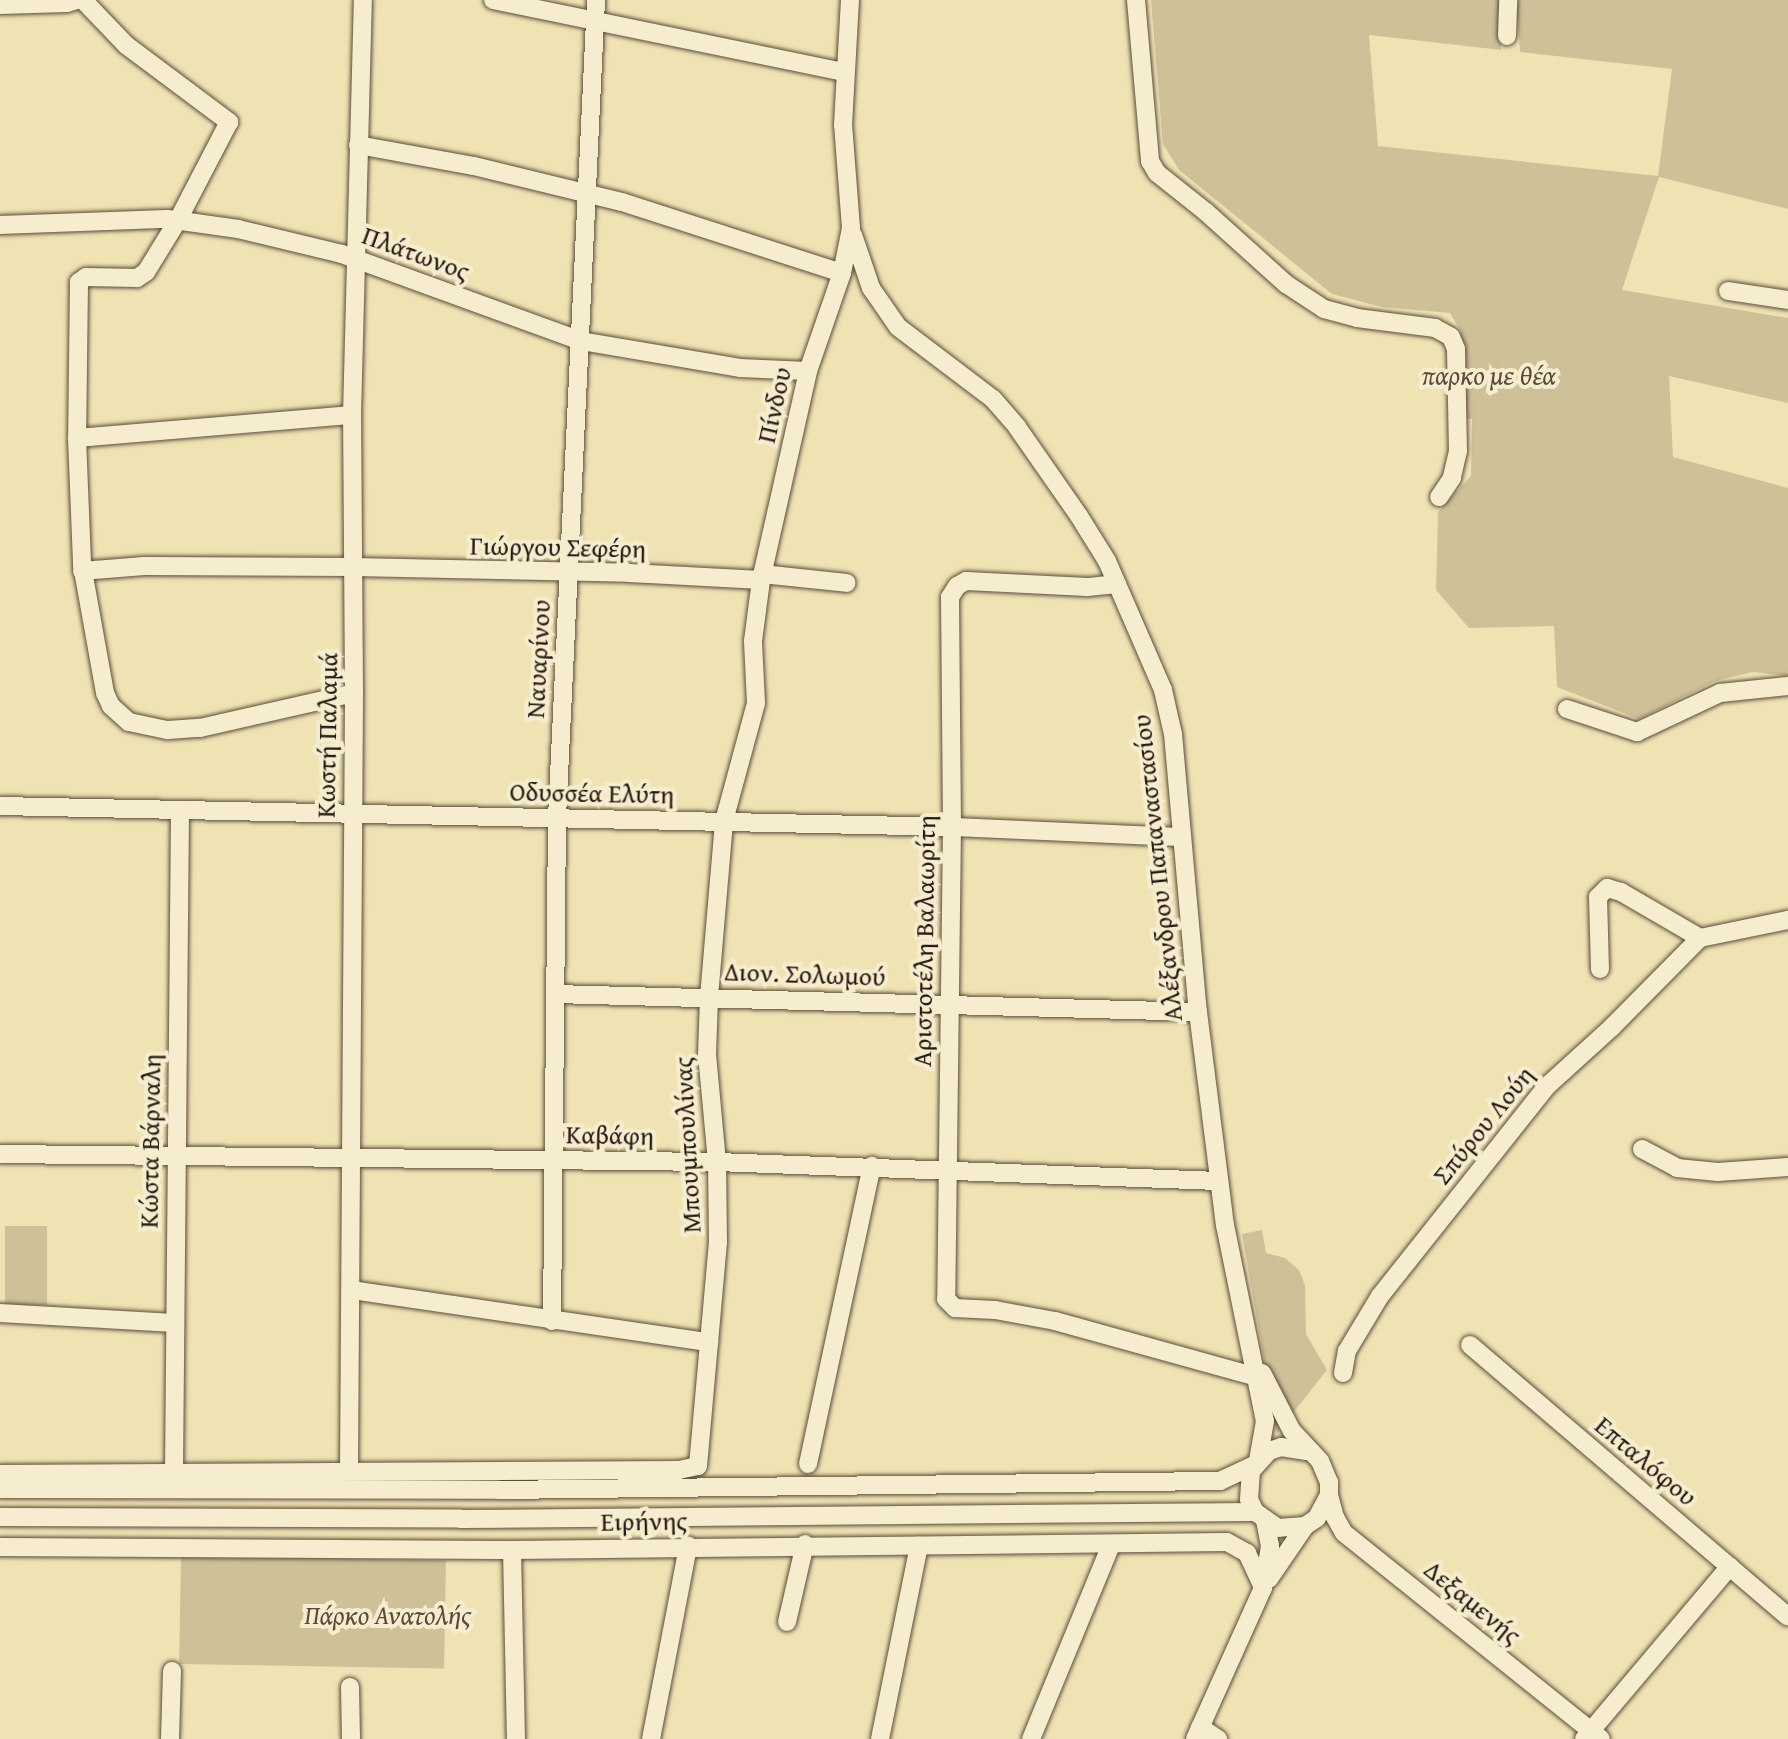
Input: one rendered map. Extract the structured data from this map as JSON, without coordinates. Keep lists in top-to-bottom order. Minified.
{"streets":{"street":["Πλάτωνος","Πίνδου","Γιώργου Σεφέρη","Ναυαρίνου","Κωστή Παλαμά","Οδυσσέα Ελύτη","Αλέξανδρου Παπαναστασίου","Αριστοτέλη Βαλαωρίτη","Διον. Σολωμού","Σπύρου Λούη","Καβάφη","Κώστα Βάρναλη","Μπουμπουλίνας","Επταλόφου","Ειρήνης","Δεξαμενής"]},"crossings":[["Πλάτωνος","Πίνδου"],["Πλάτωνος","Ναυαρίνου"],["Πλάτωνος","Κωστή Παλαμά"],["Πίνδου","Γιώργου Σεφέρη"],["Πίνδου","Οδυσσέα Ελύτη"],["Πίνδου","Αλέξανδρου Παπαναστασίου"],["Πίνδου","Μπουμπουλίνας"],["Γιώργου Σεφέρη","Ναυαρίνου"],["Γιώργου Σεφέρη","Κωστή Παλαμά"],["Ναυαρίνου","Οδυσσέα Ελύτη"],["Ναυαρίνου","Διον. Σολωμού"],["Ναυαρίνου","Καβάφη"],["Κωστή Παλαμά","Οδυσσέα Ελύτη"],["Κωστή Παλαμά","Καβάφη"],["Κωστή Παλαμά","Μπουμπουλίνας"],["Οδυσσέα Ελύτη","Αλέξανδρου Παπαναστασίου"],["Οδυσσέα Ελύτη","Αριστοτέλη Βαλαωρίτη"],["Οδυσσέα Ελύτη","Κώστα Βάρναλη"],["Οδυσσέα Ελύτη","Μπουμπουλίνας"],["Αλέξανδρου Παπαναστασίου","Αριστοτέλη Βαλαωρίτη"],["Αλέξανδρου Παπαναστασίου","Διον. Σολωμού"],["Αλέξανδρου Παπαναστασίου","Καβάφη"],["Αλέξανδρου Παπαναστασίου","Δεξαμενής"],["Αριστοτέλη Βαλαωρίτη","Διον. Σολωμού"],["Αριστοτέλη Βαλαωρίτη","Καβάφη"],["Διον. Σολωμού","Μπουμπουλίνας"],["Καβάφη","Κώστα Βάρναλη"],["Καβάφη","Μπουμπουλίνας"]],"parks":["παρκο με θέα","Πάρκο Ανατολής"]}
